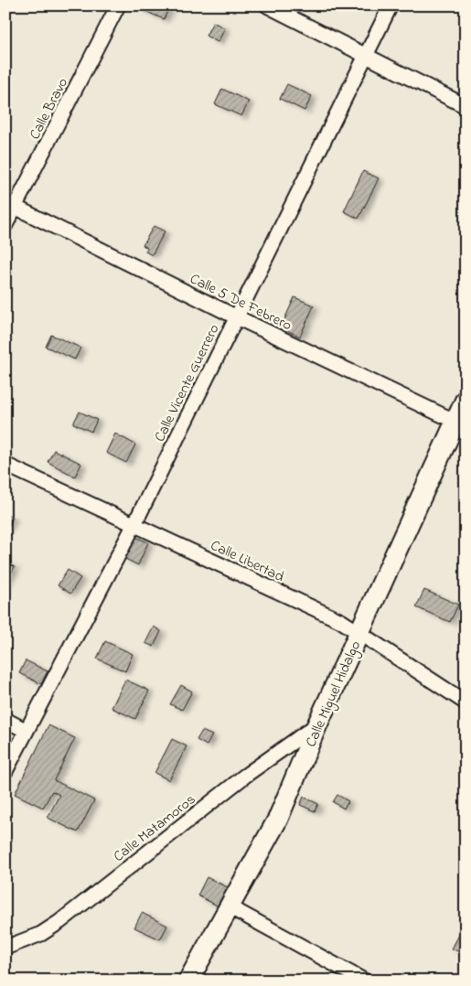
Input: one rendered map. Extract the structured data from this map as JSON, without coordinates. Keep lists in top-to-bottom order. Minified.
{"streets":{"street":["Calle Bravo","Calle 5 De Febrero","Calle Vicente Guerrero","Calle Libertad","Calle Miguel Hidalgo","Calle Matamoros"]},"crossings":[["Calle Bravo","Calle 5 De Febrero"],["Calle 5 De Febrero","Calle Vicente Guerrero"],["Calle 5 De Febrero","Calle Miguel Hidalgo"],["Calle Vicente Guerrero","Calle Libertad"],["Calle Libertad","Calle Miguel Hidalgo"],["Calle Miguel Hidalgo","Calle Matamoros"]]}
